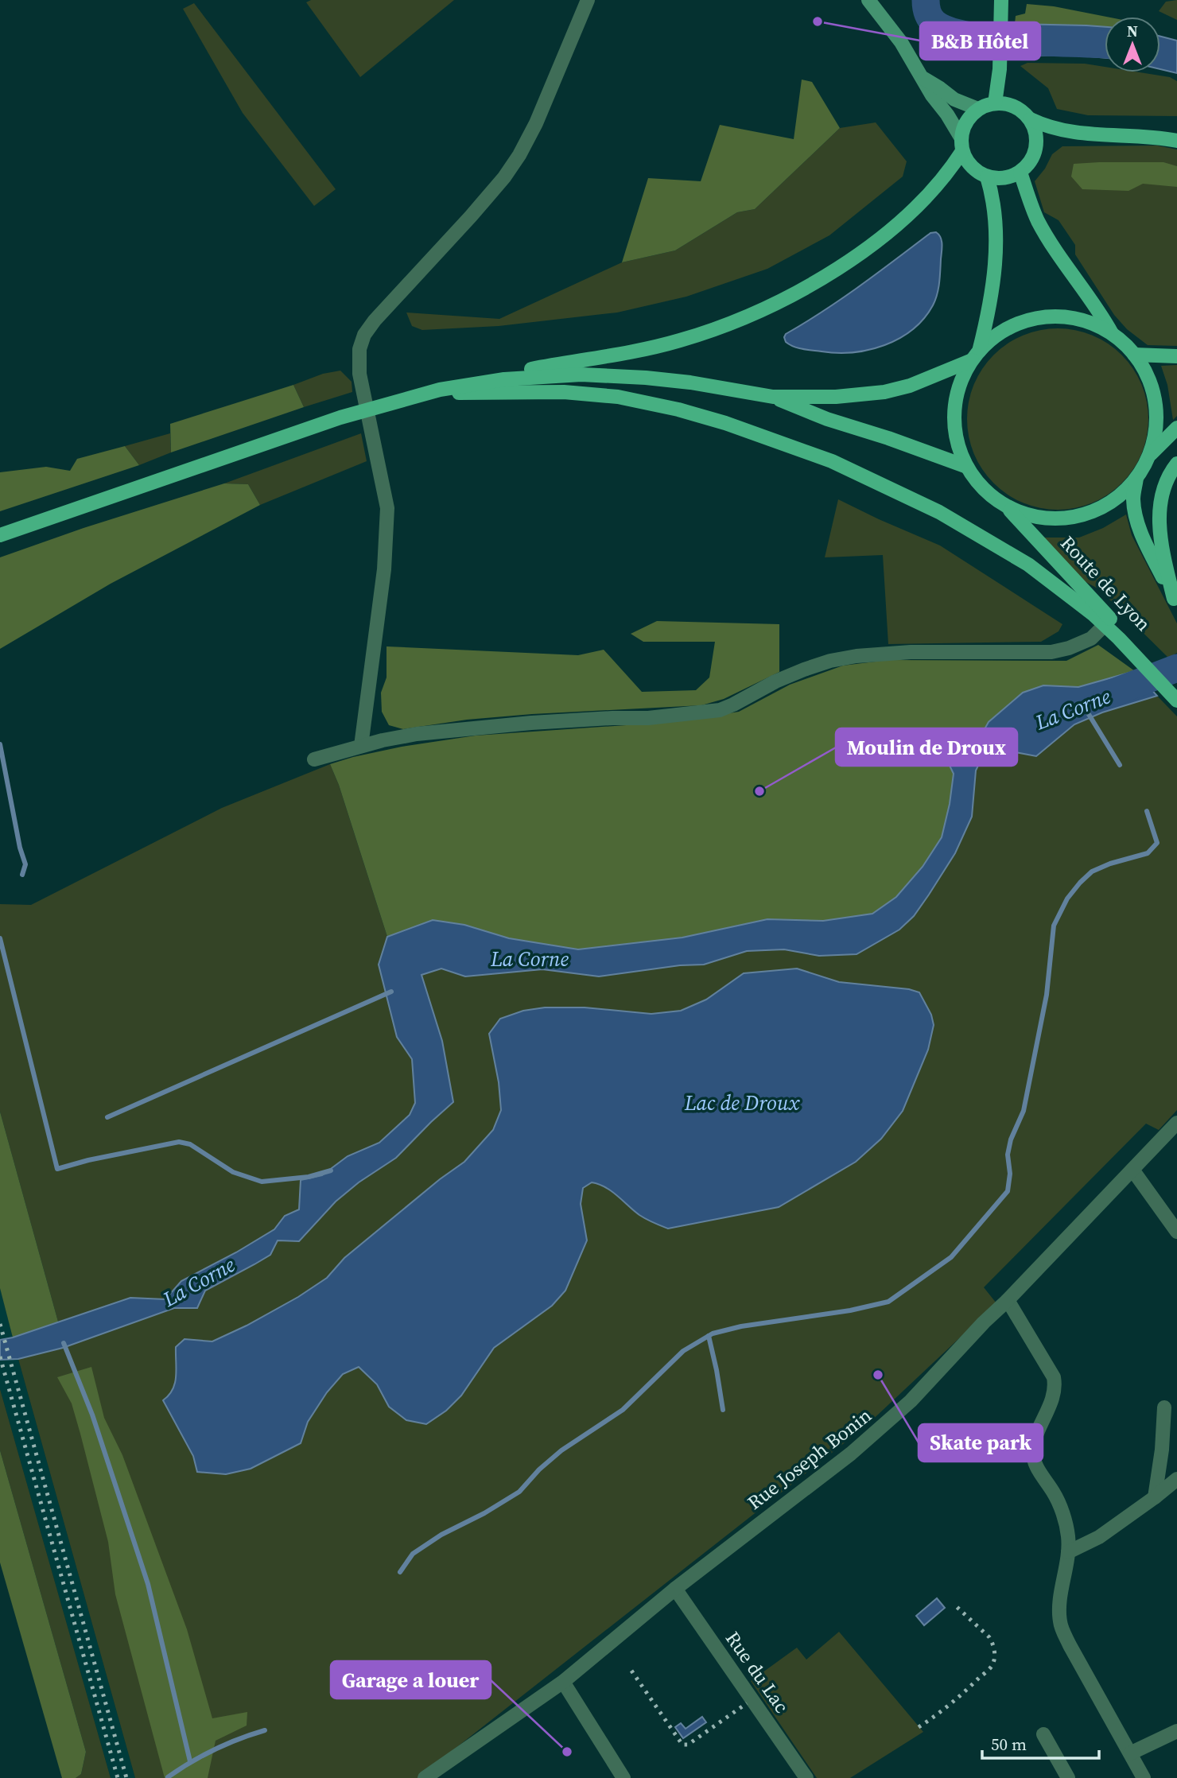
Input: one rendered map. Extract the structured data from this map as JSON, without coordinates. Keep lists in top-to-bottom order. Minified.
{"streets":{"main road":["Route de Lyon"],"street":["Rue Joseph Bonin","Rue du Lac"]},"crossings":[["Rue Joseph Bonin","Rue du Lac"]],"water":["La Corne","Lac de Droux"],"places":["B&B Hôtel","Moulin de Droux","Skate park","Garage a louer"],"scale_bar":"50 m","north":"top"}
